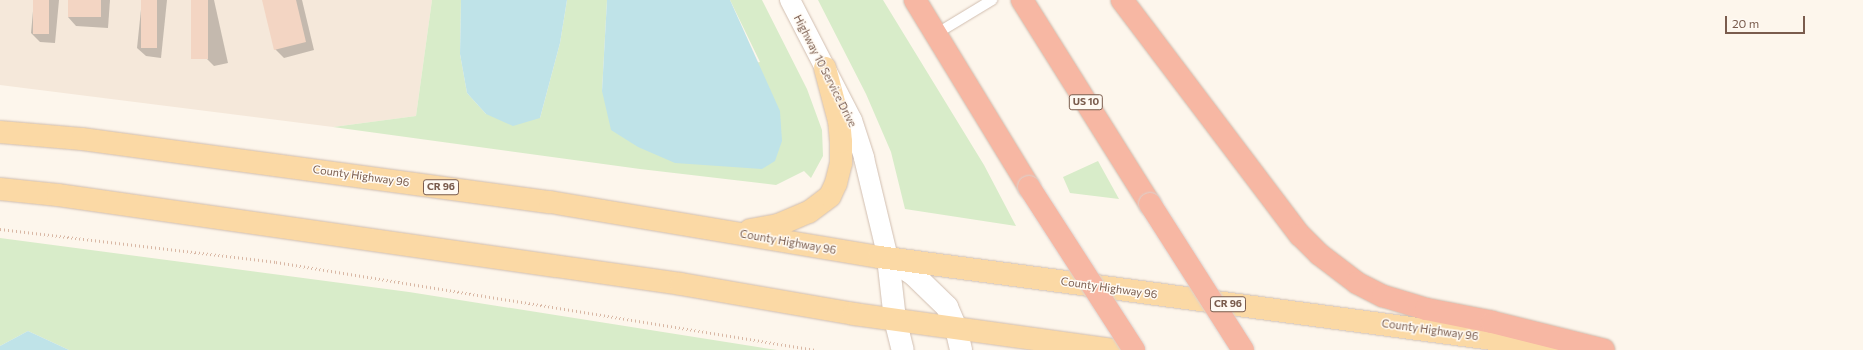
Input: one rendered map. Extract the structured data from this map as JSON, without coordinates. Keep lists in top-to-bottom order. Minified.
{"streets":{"highway":["US 10"],"main road":["County Highway 96","CR 96"],"street":["Highway 10 Service Drive"]},"crossings":[["Highway 10 Service Drive","County Highway 96"]],"scale_bar":"20 m"}
